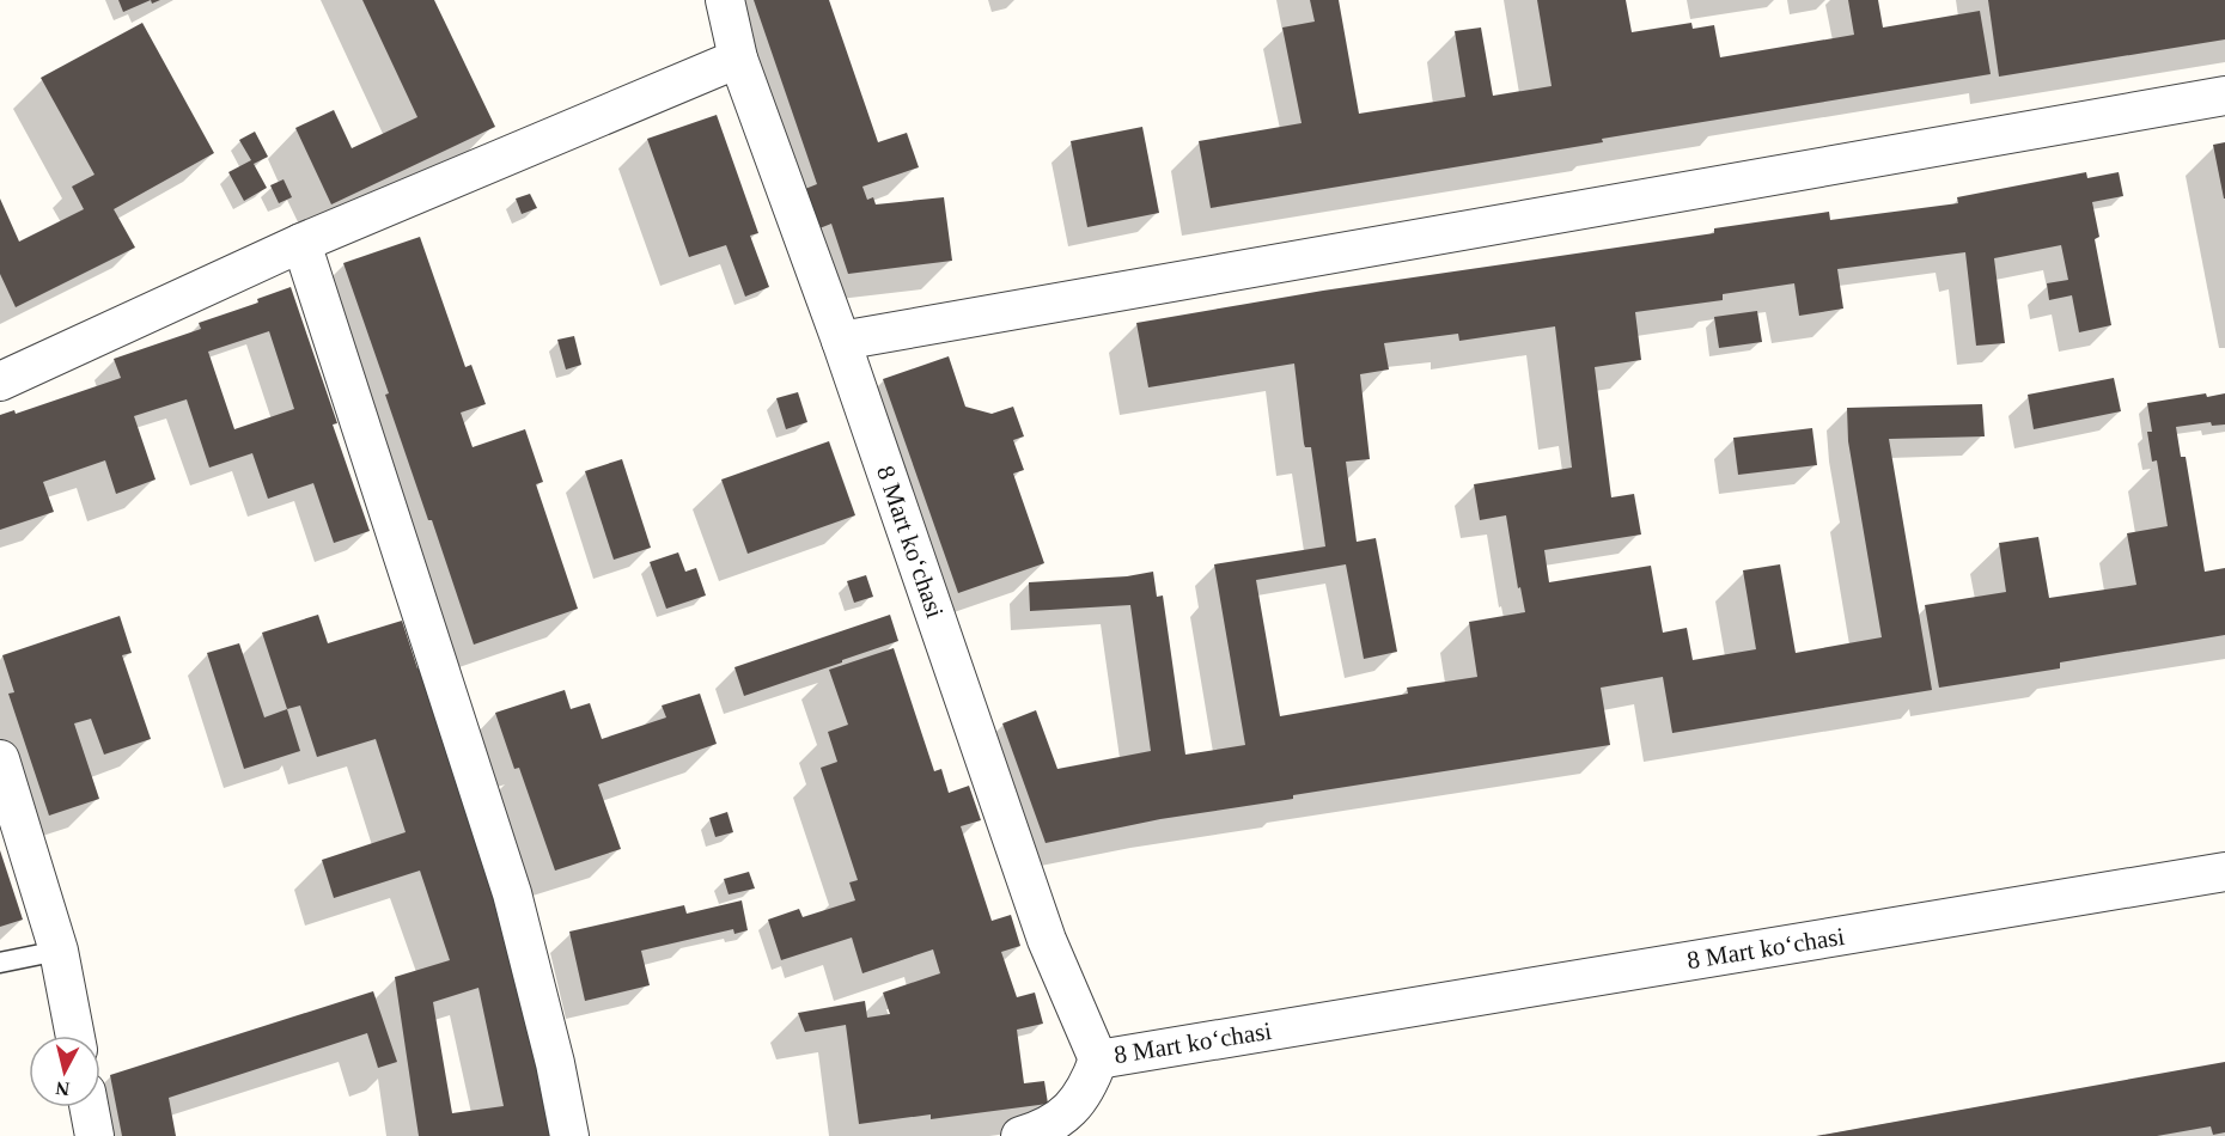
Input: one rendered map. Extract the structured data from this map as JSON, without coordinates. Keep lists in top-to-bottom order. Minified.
{"streets":{"street":["8 Mart koʻchasi"]},"north":"bottom"}
